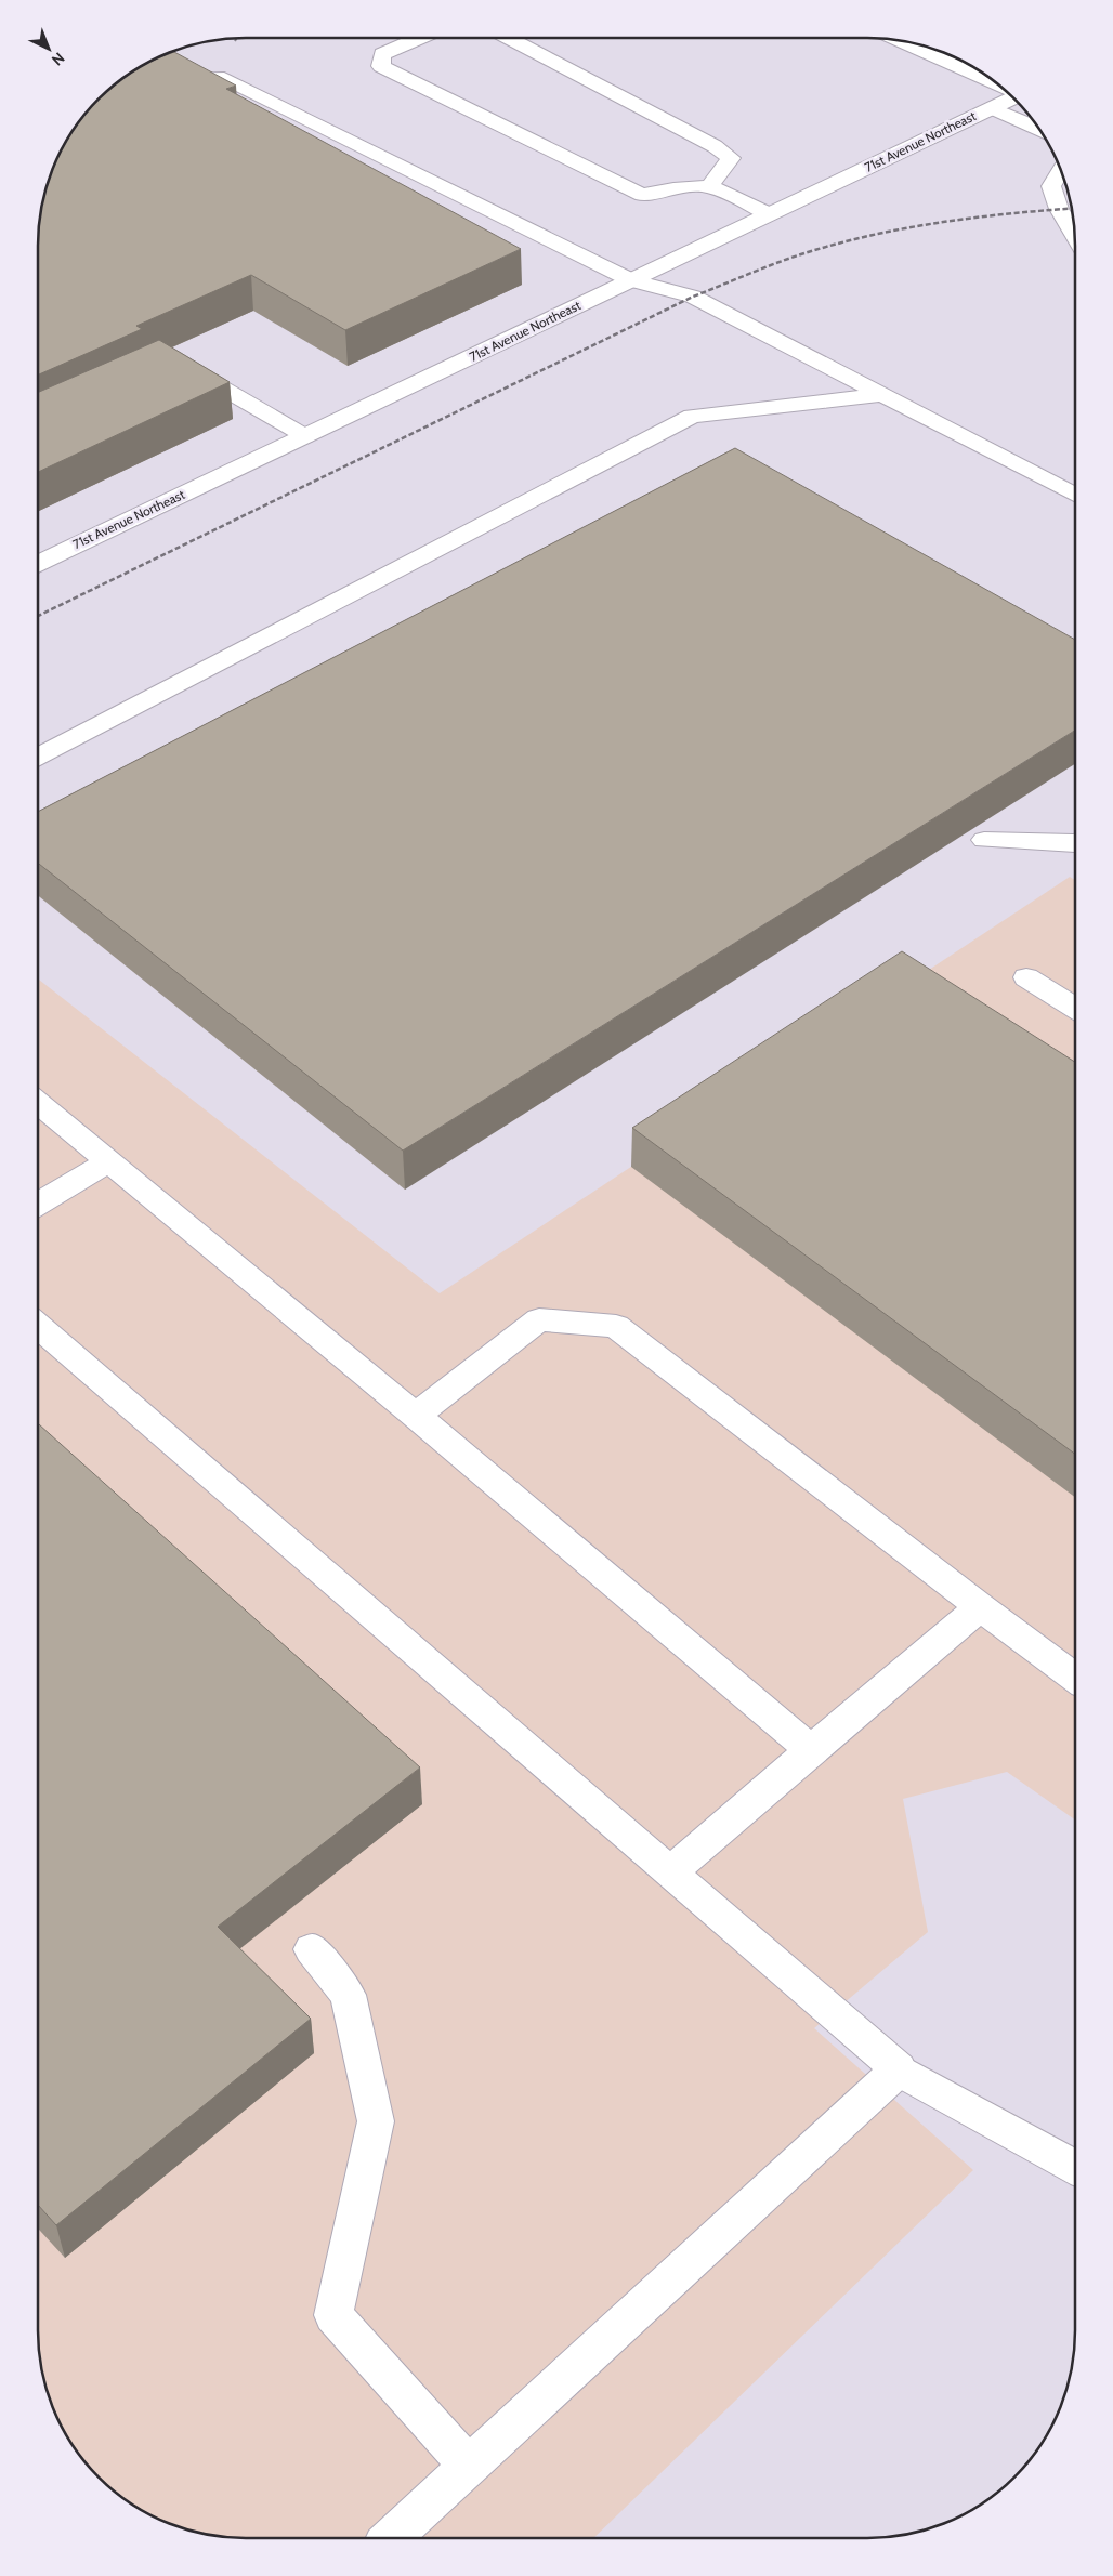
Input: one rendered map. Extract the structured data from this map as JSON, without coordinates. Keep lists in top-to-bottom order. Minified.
{"streets":{"street":["71st Avenue Northeast"]},"north":"bottom right"}
